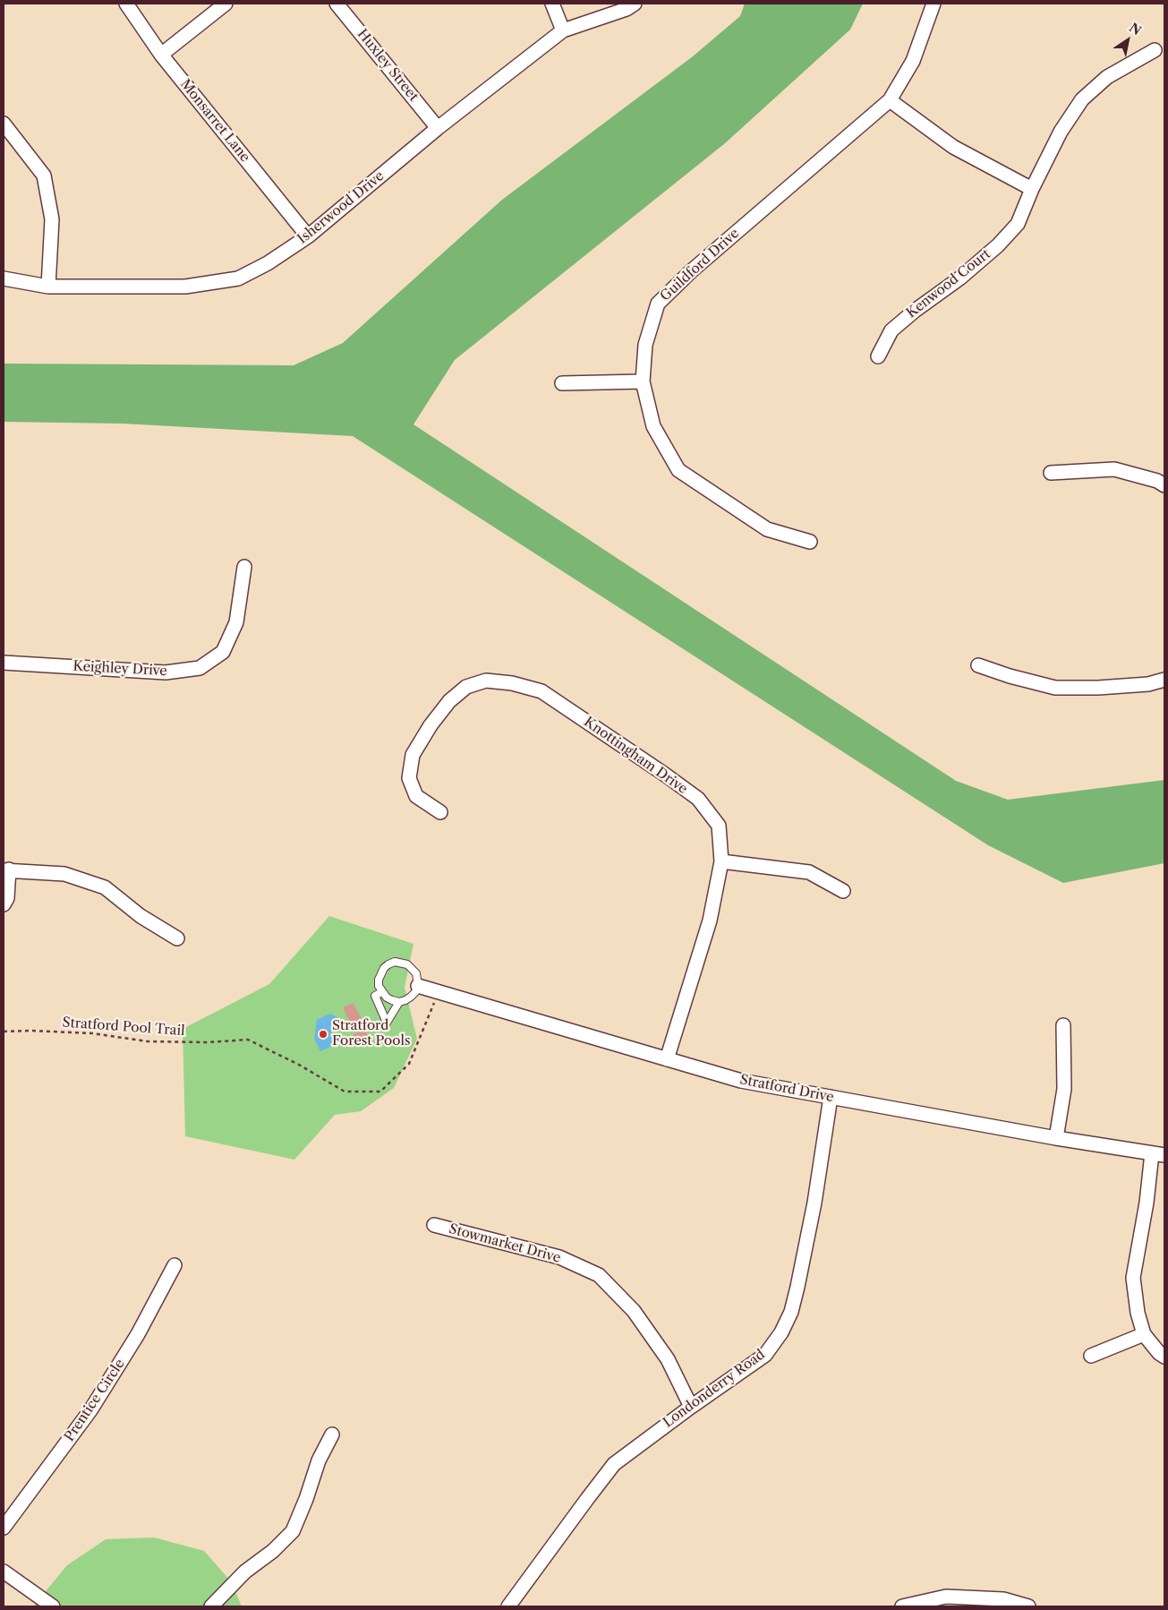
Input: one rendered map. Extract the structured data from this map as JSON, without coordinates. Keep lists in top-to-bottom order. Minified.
{"streets":{"street":["Huxley Street","Monsarret Lane","Isherwood Drive","Guildford Drive","Kenwood Court","Keighley Drive","Knottingham Drive","Stratford Drive","Stowmarket Drive","Londonderry Road","Prentice Circle"],"path":["Stratford Pool Trail"]},"crossings":[["Huxley Street","Isherwood Drive"],["Monsarret Lane","Isherwood Drive"],["Knottingham Drive","Stratford Drive"],["Stratford Pool Trail","Stratford Drive"],["Stratford Drive","Londonderry Road"],["Stowmarket Drive","Londonderry Road"]],"places":["Stratford Forest Pools"],"north":"top right"}
